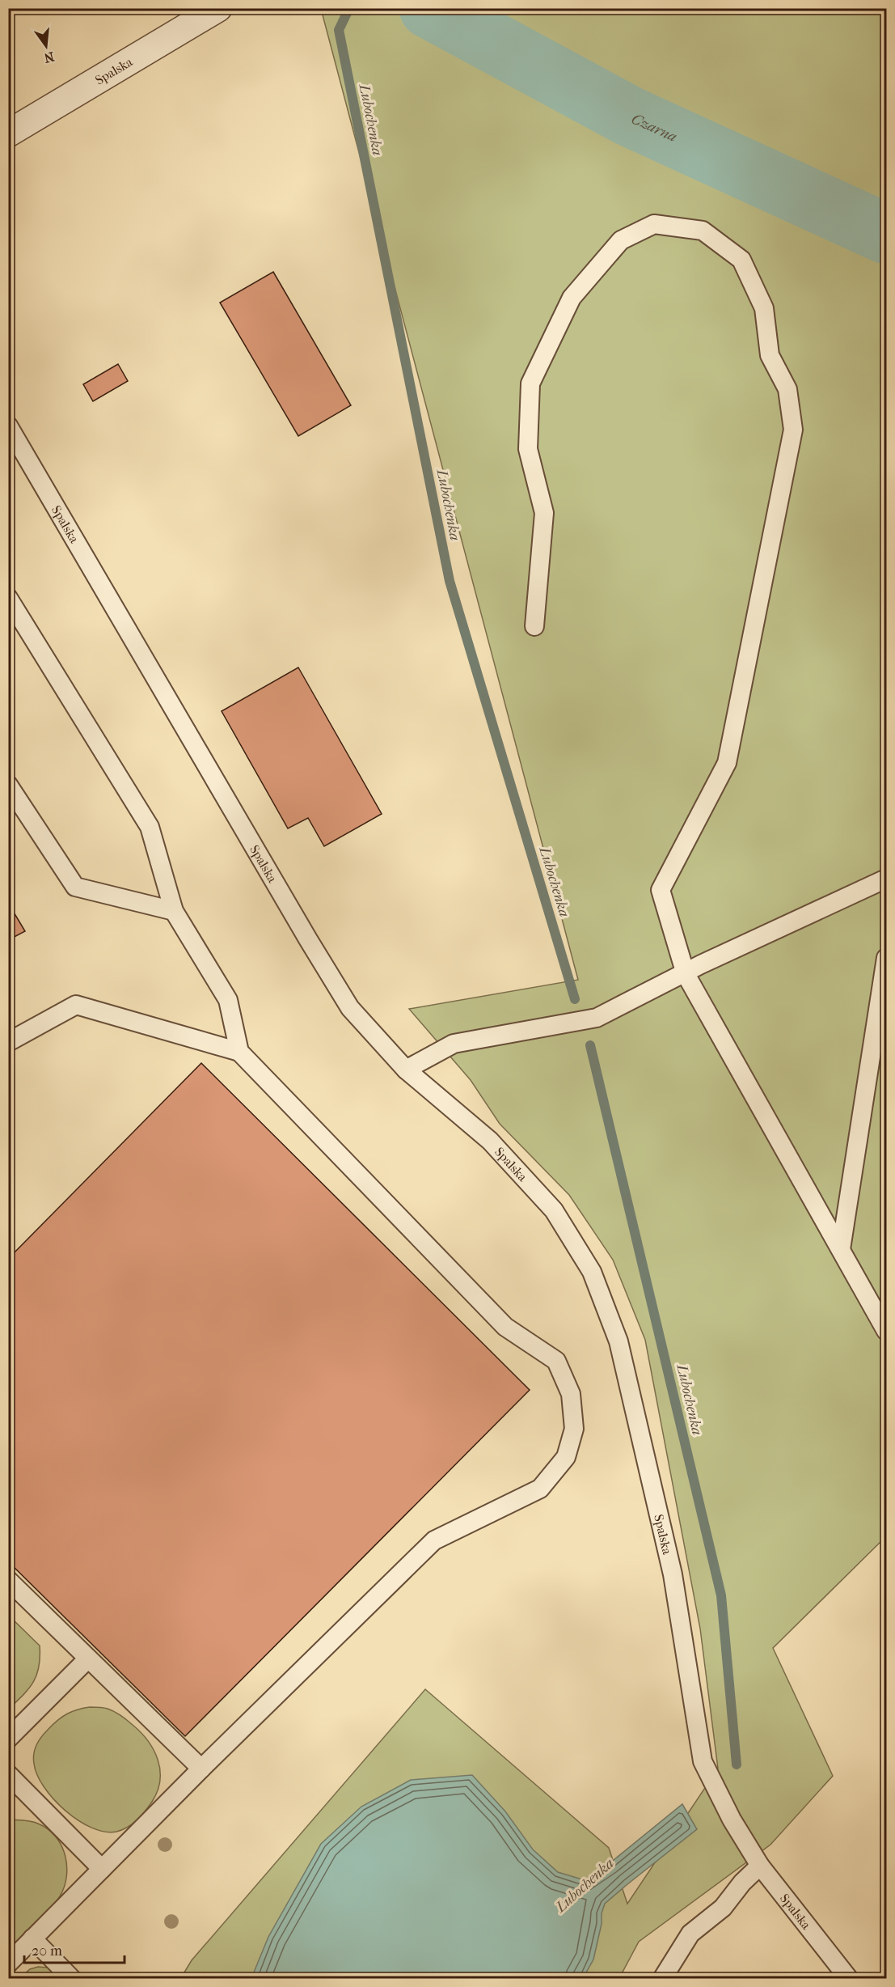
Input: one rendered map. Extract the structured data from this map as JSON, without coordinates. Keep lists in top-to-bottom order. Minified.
{"streets":{"street":["Spalska"]},"water":["Lubochenka","Czarna"],"scale_bar":"20 m","north":"bottom"}
